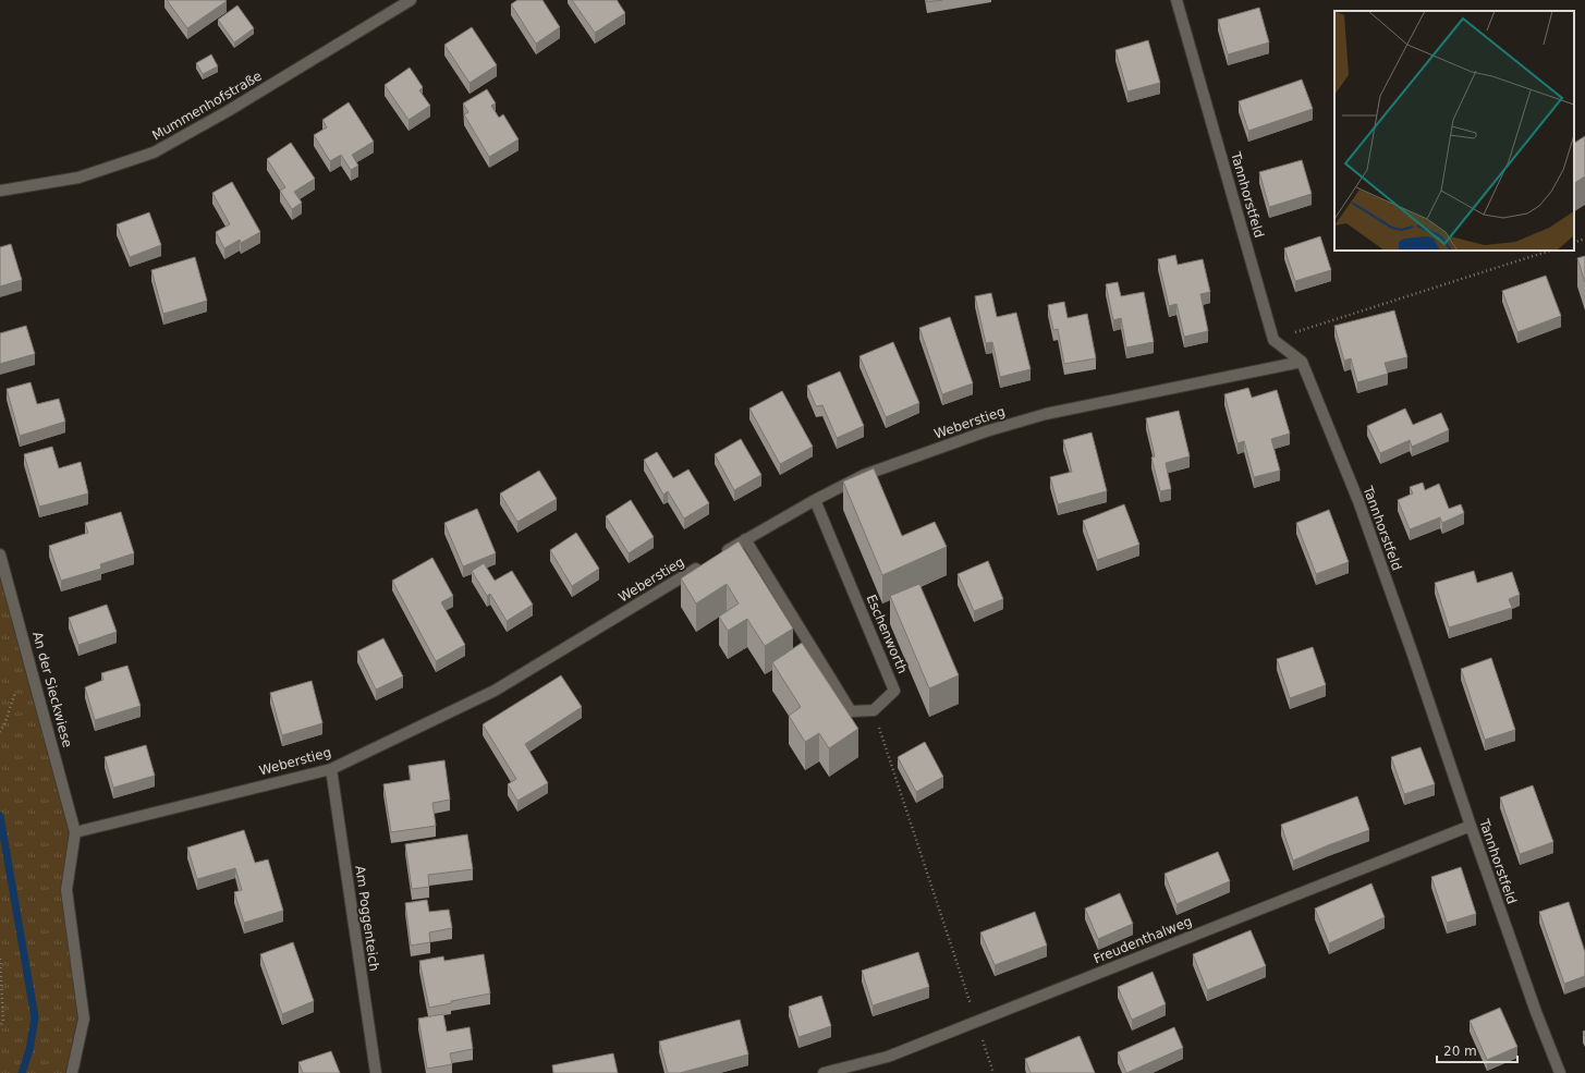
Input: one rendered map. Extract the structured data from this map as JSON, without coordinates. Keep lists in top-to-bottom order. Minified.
{"streets":{"street":["Mummenhofstraße","Tannhorstfeld","Weberstieg","Eschenworth","An der Sieckwiese","Am Poggenteich","Freudenthalweg"]},"crossings":[["Tannhorstfeld","Weberstieg"],["Tannhorstfeld","Freudenthalweg"],["Weberstieg","Eschenworth"],["Weberstieg","An der Sieckwiese"],["Weberstieg","Am Poggenteich"]],"scale_bar":"20 m"}
